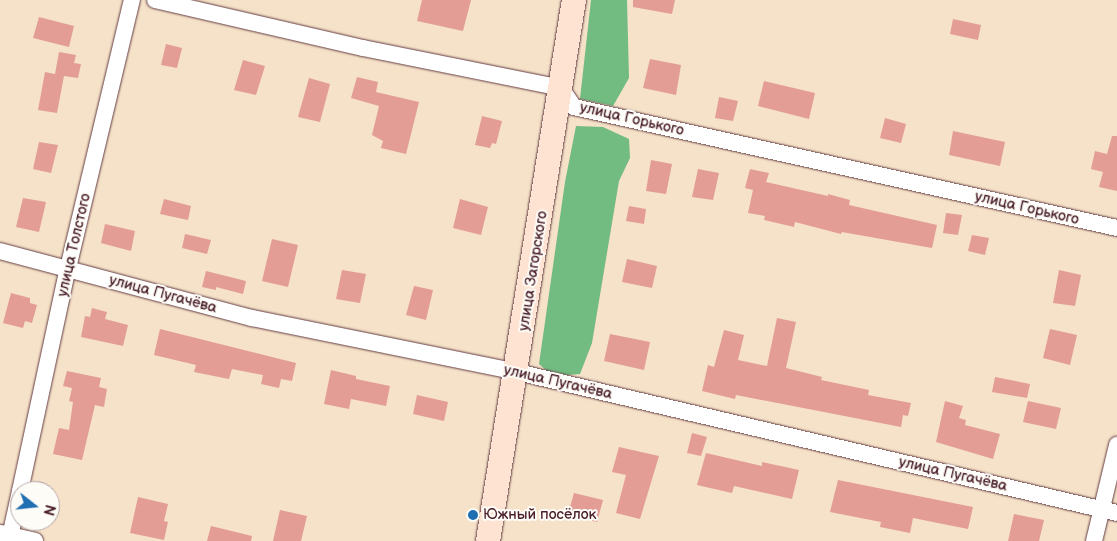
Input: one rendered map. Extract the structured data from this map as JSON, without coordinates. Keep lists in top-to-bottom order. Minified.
{"streets":{"main road":["улица Загорского"],"street":["улица Горького","улица Толстого","улица Пугачёва"]},"crossings":[["улица Горького","улица Загорского"],["улица Толстого","улица Пугачёва"],["улица Загорского","улица Пугачёва"]],"places":["Южный посёлок"],"north":"right"}
